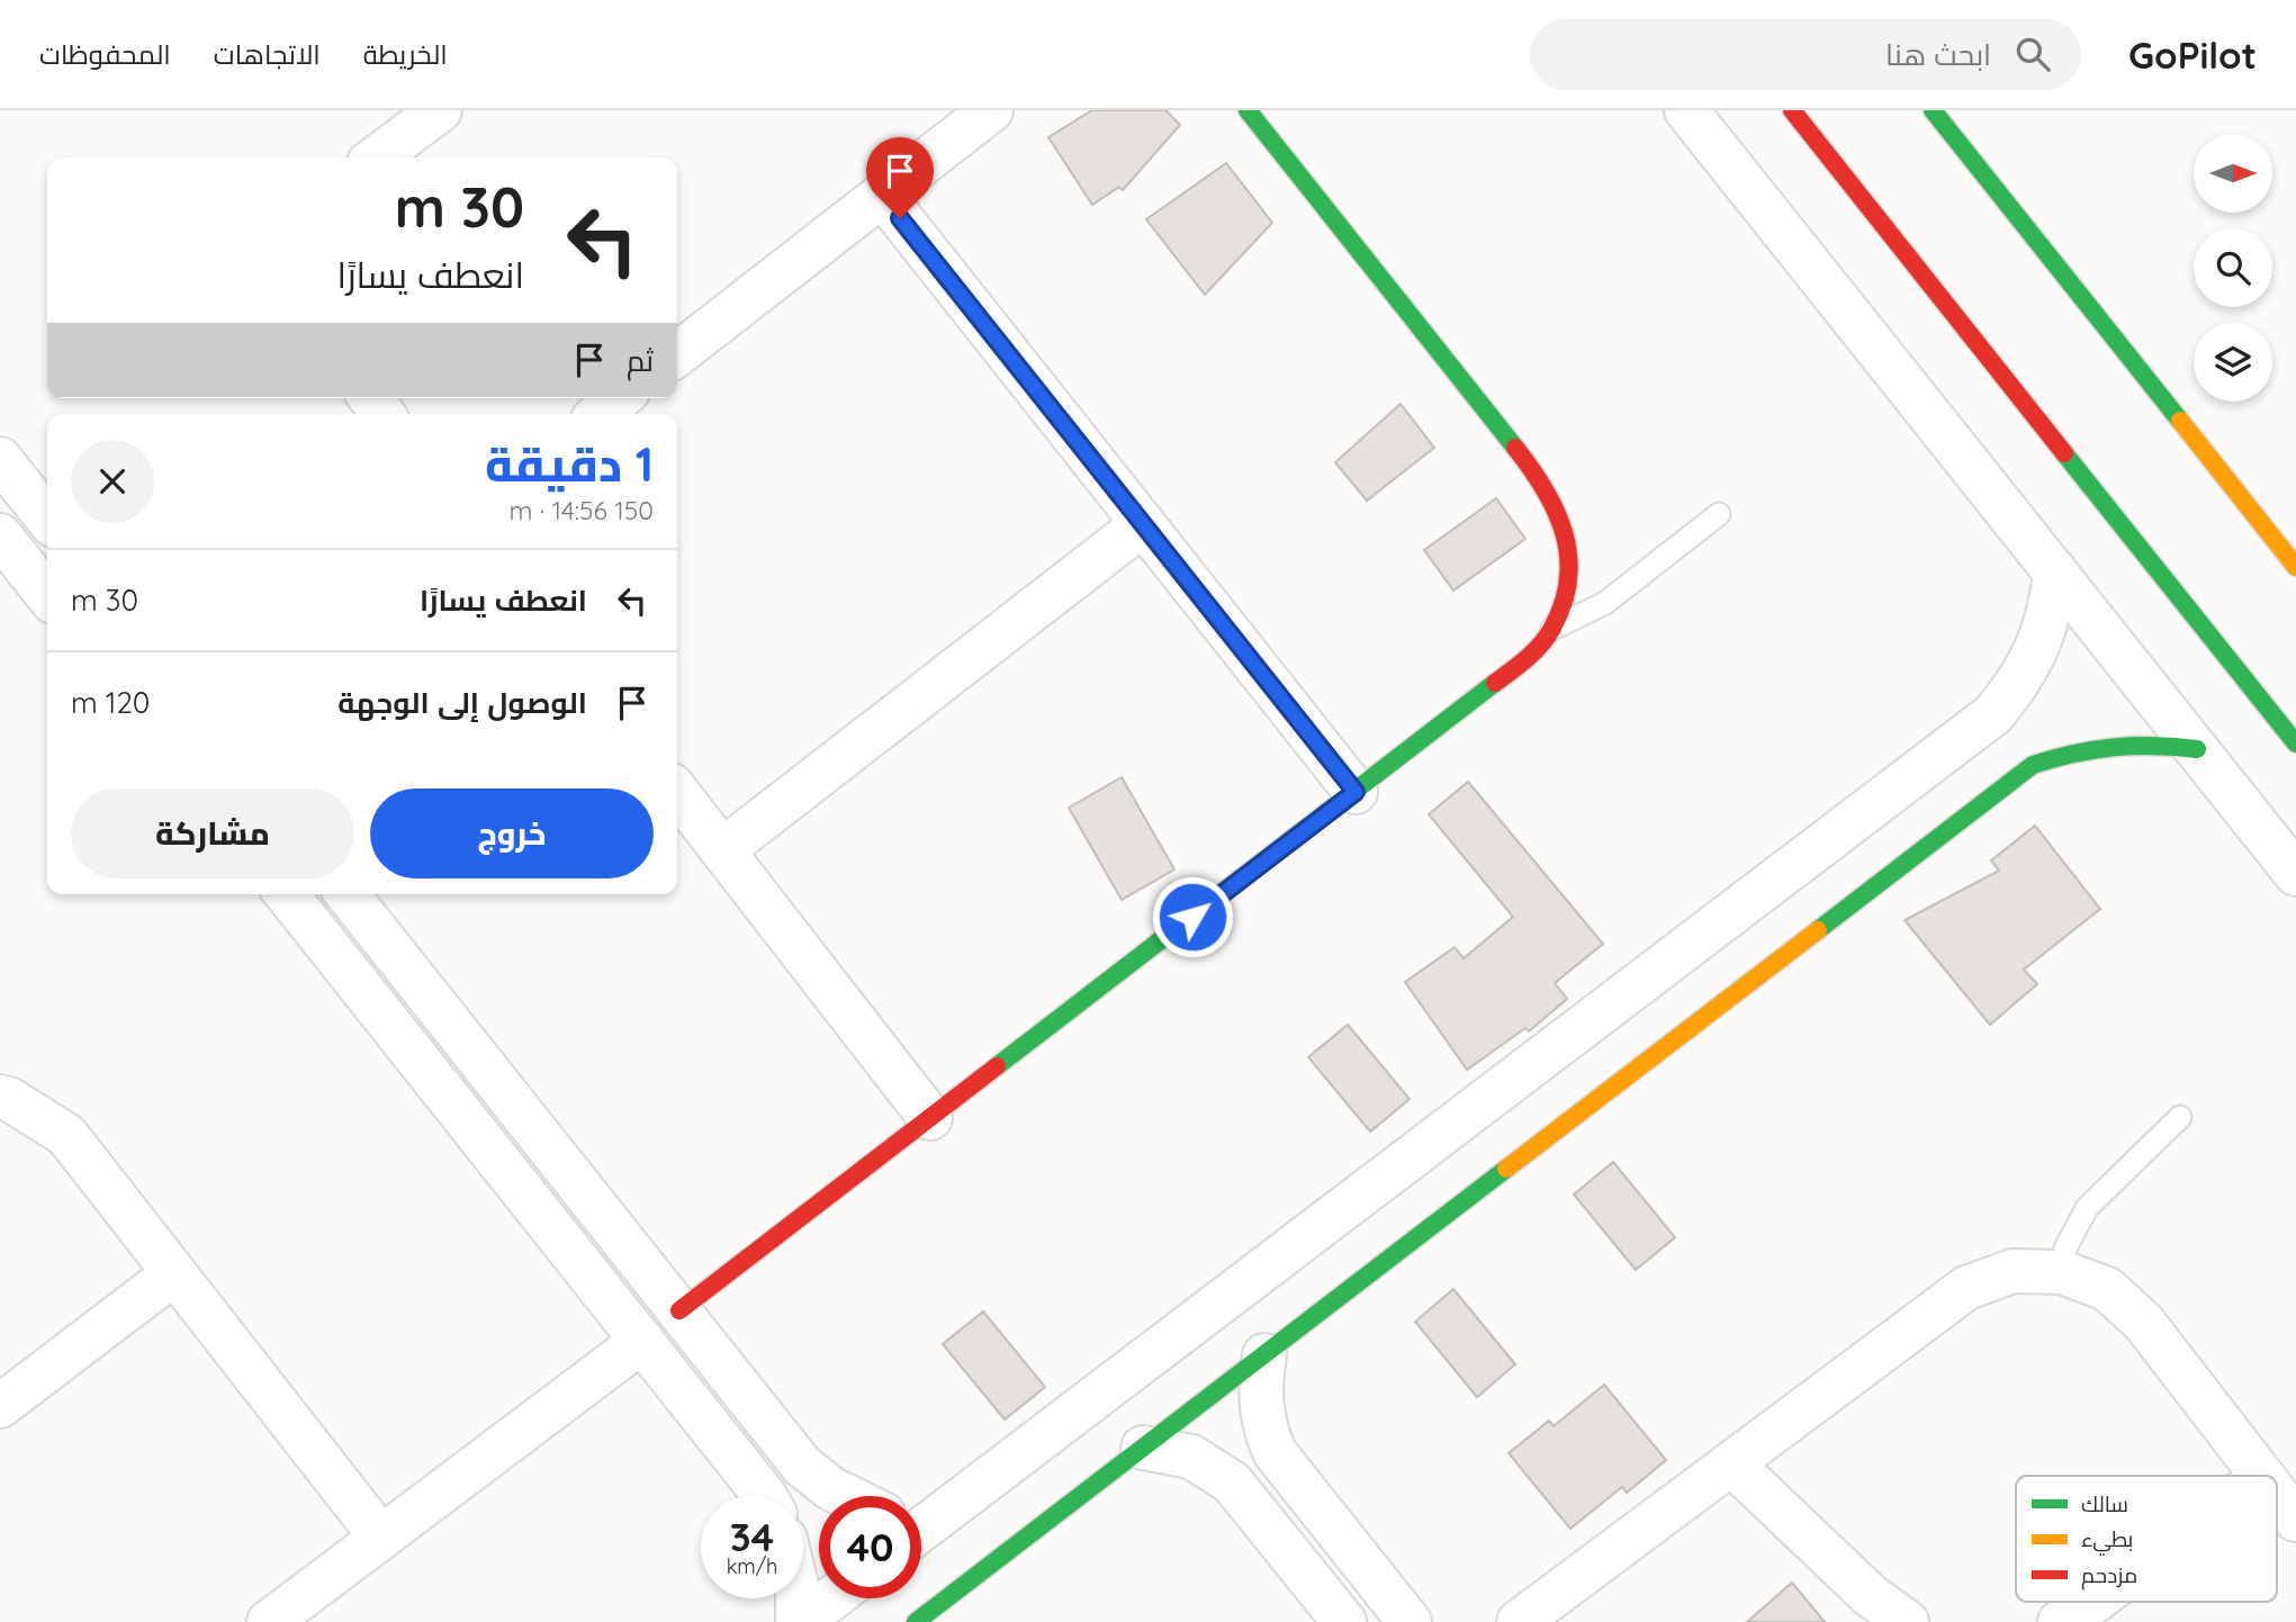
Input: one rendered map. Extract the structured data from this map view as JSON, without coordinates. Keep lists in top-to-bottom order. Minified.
{"legend":["سالك","بطيء","مزدحم"],"north":"right","page":{"header":"GoPilot","search":"ابحث هنا","nav":["الخريطة","الاتجاهات","المحفوظات"],"turn":["30 m","انعطف يسارًا"],"then":"ثم","heading":["1 دقيقة","150 m · 14:56"],"list":[{"name":"انعطف يسارًا","value":"30 m"},{"name":"الوصول إلى الوجهة","value":"120 m"}],"buttons":["خروج","مشاركة"],"speed":"34 km/h","limit":"40"}}
